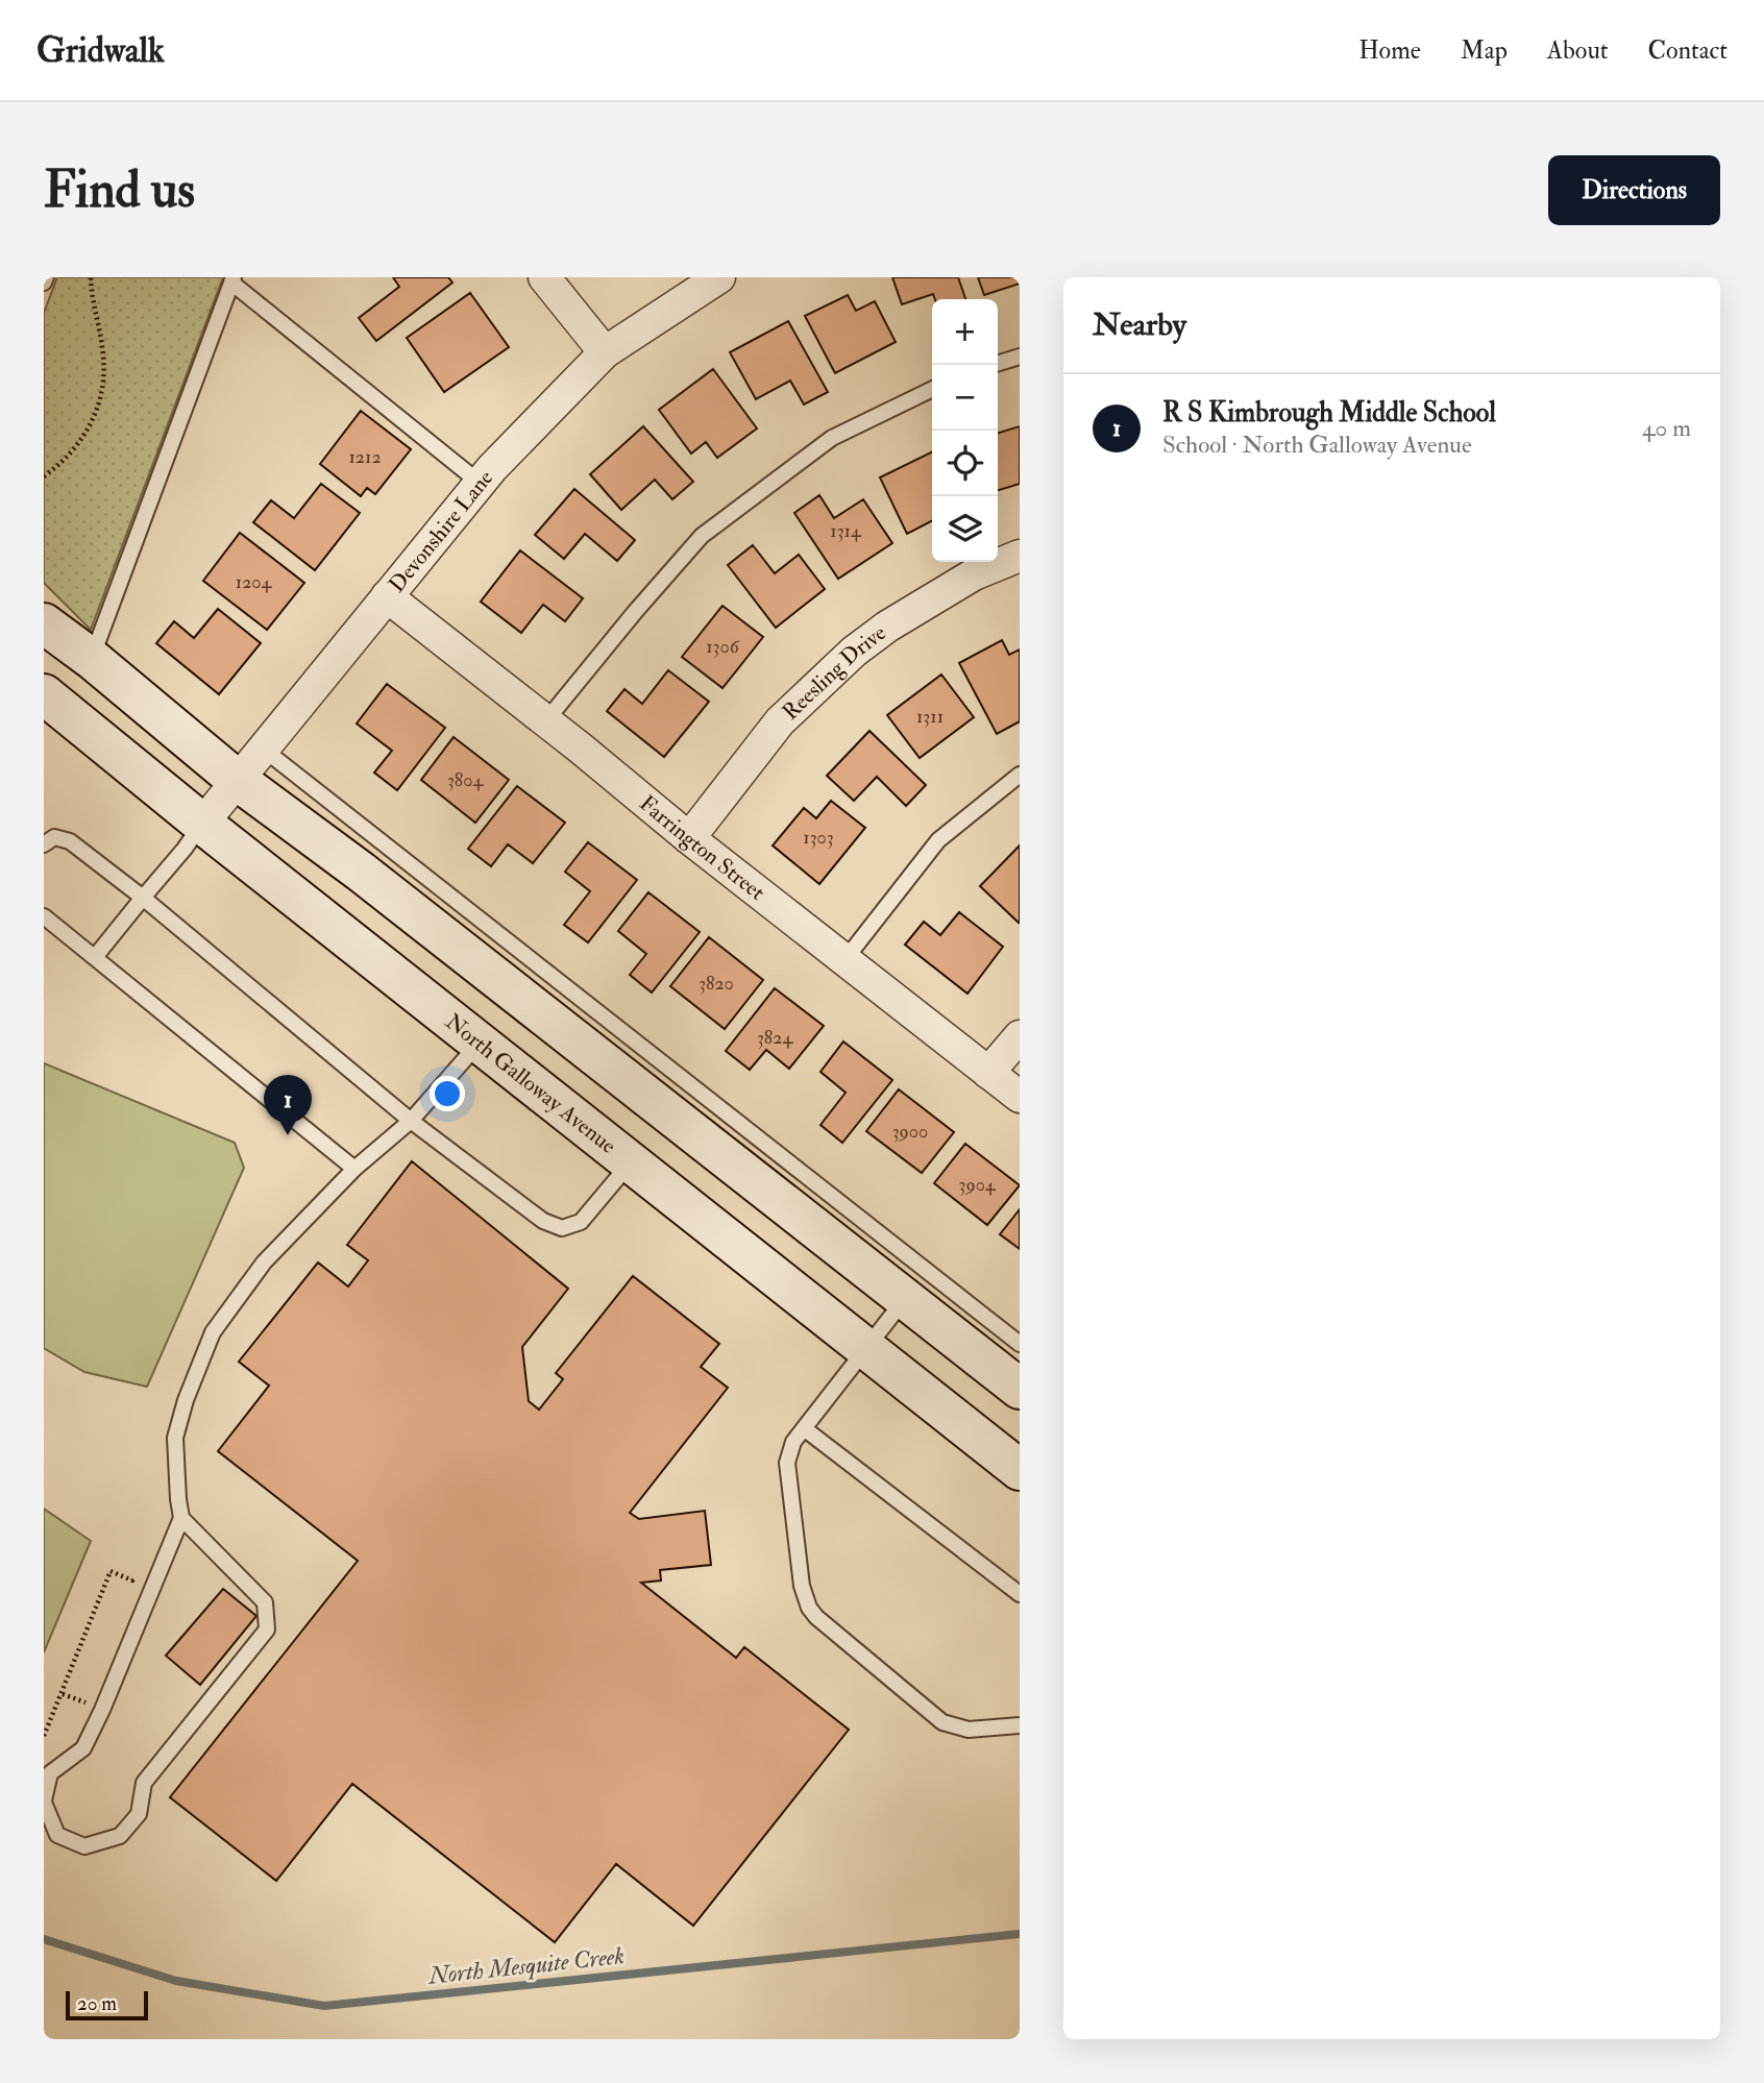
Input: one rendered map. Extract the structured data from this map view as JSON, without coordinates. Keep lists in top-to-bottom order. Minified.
{"streets":{"main road":["North Galloway Avenue"],"street":["Devonshire Lane","Reesling Drive","Farrington Street"]},"crossings":[["Devonshire Lane","Farrington Street"],["Devonshire Lane","North Galloway Avenue"],["Reesling Drive","Farrington Street"]],"water":["North Mesquite Creek"],"house_numbers":["1212","1314","1204","1306","1311","3804","1303","3820","3824","3900","3904"],"scale_bar":"20 m","page":{"header":"Gridwalk","nav":["Home","Map","About","Contact"],"buttons":"Directions","title":"Find us","heading":"Nearby","map_buttons":["+","−"],"list":[{"mark":"1","name":"R S Kimbrough Middle School","note":"School · North Galloway Avenue","value":"40 m"}],"pins":"1","scale":"20 m"}}
